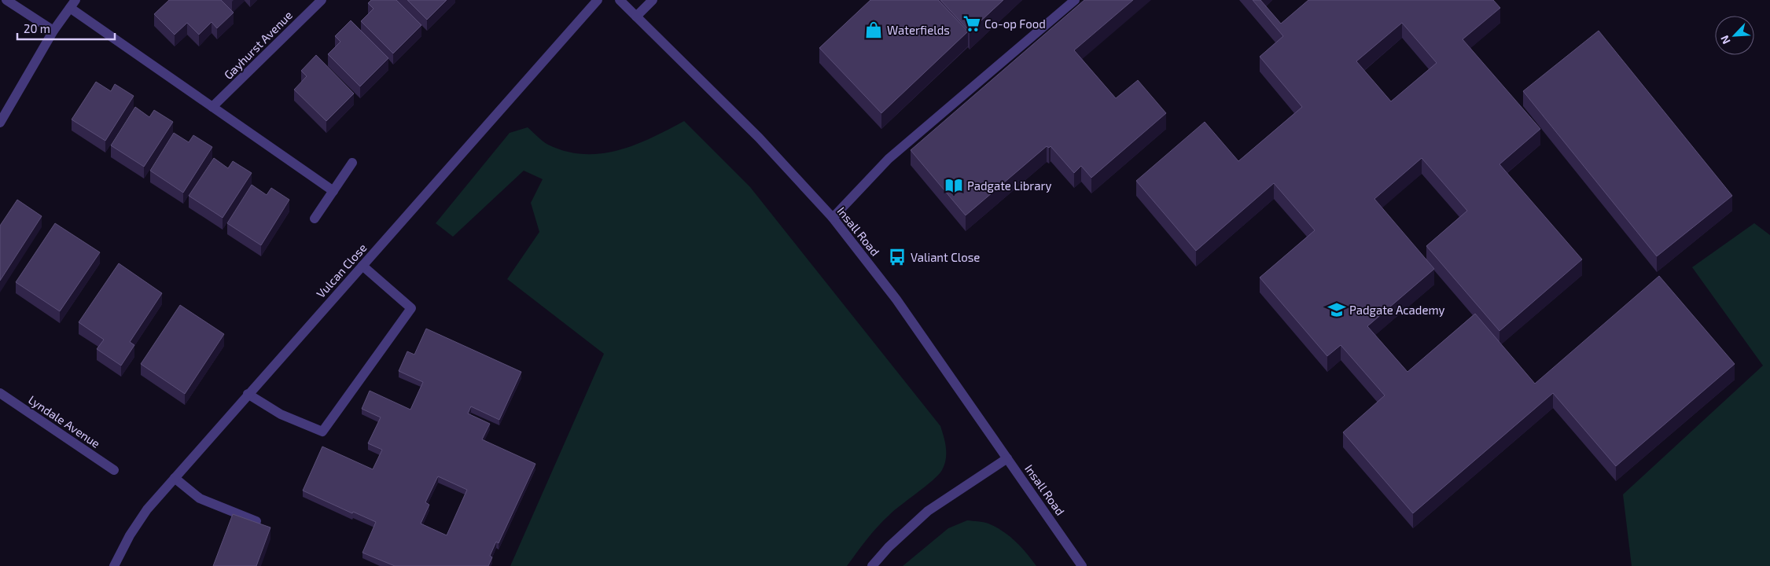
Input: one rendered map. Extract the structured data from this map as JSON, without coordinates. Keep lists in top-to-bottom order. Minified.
{"streets":{"street":["Gayhurst Avenue","Insall Road","Vulcan Close","Lyndale Avenue"]},"places":{"supermarket":["Co-op Food"],"shop":["Waterfields"],"library":["Padgate Library"],"bus stop":["Valiant Close"],"school or university":["Padgate Academy"]},"scale_bar":"20 m","north":"bottom left"}
